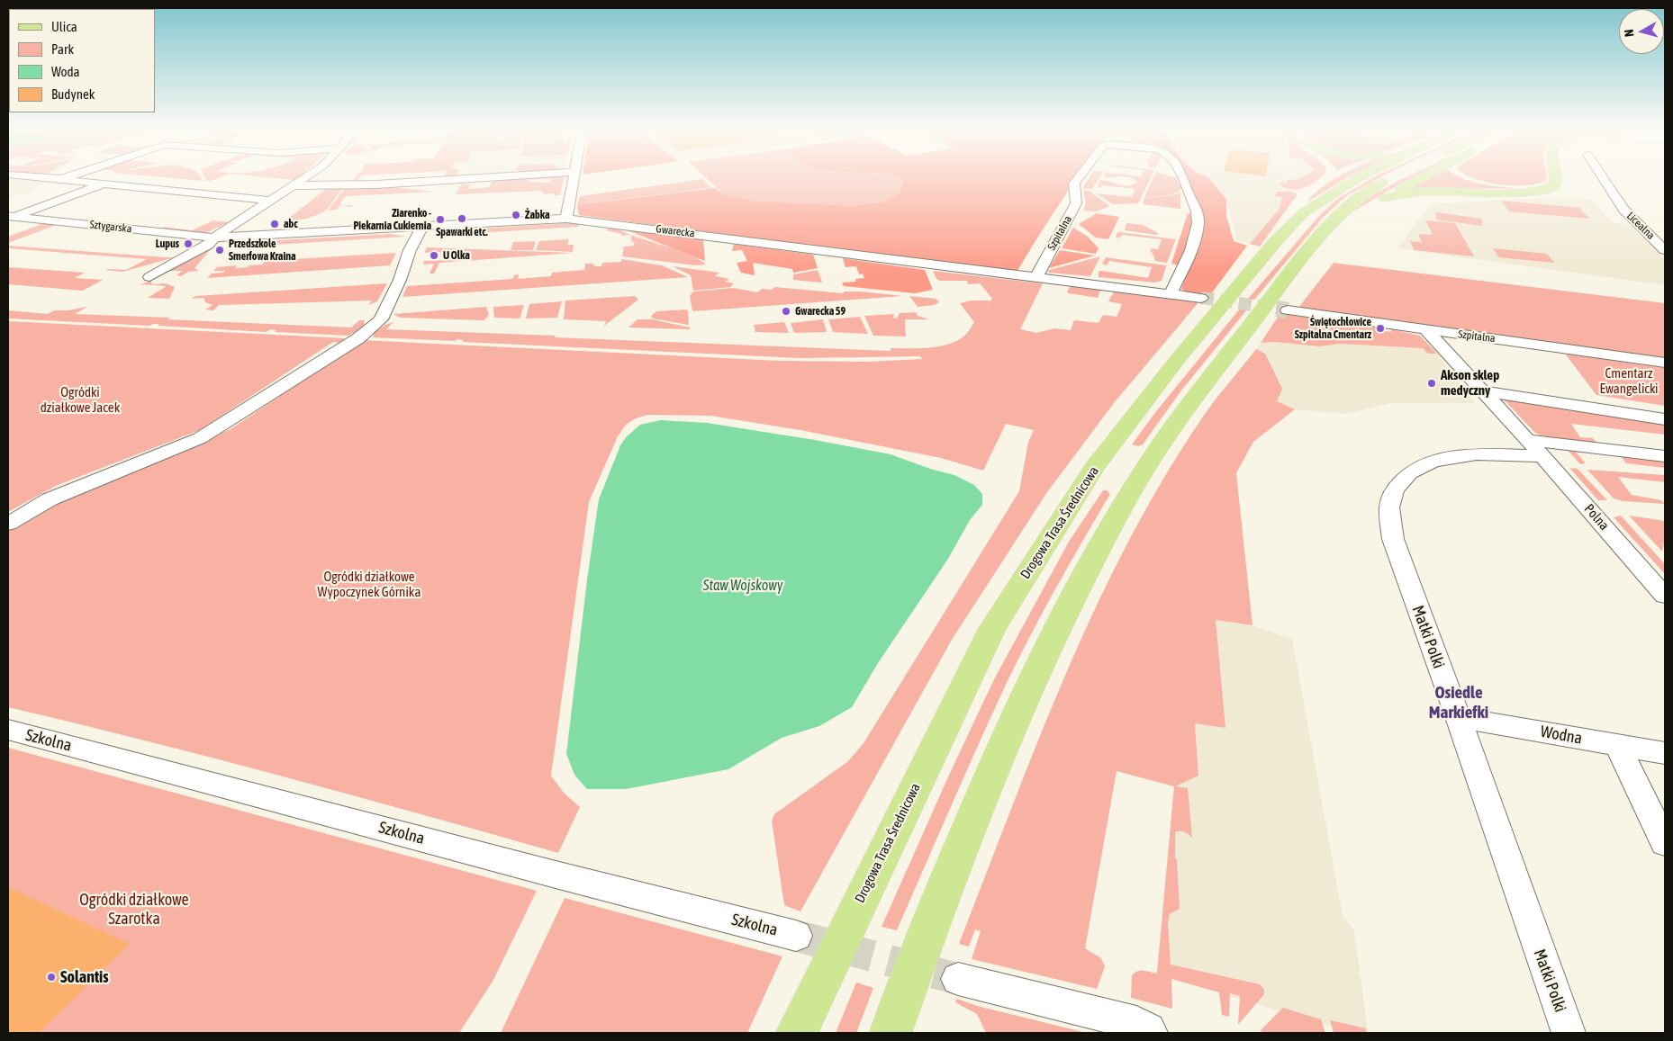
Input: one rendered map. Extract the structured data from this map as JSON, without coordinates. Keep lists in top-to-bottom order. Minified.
{"streets":{"main road":["Drogowa Trasa Średnicowa"],"street":["Licealna","Sztygarska","Gwarecka","Szpitalna","Polna","Matki Polki","Wodna","Szkolna"]},"crossings":[["Sztygarska","Gwarecka"],["Gwarecka","Szpitalna"],["Szpitalna","Polna"],["Polna","Matki Polki"],["Matki Polki","Wodna"]],"districts":["Osiedle Markiefki"],"water":["Staw Wojskowy"],"parks":["Cmentarz Ewangelicki","Ogródki działkowe Jacek","Ogródki działkowe Wypoczynek Górnika","Ogródki działkowe Szarotka"],"places":["Żabka","Spawarki etc.","Ziarenko - Piekarnia Cukiernia","abc","Lupus","Przedszkole Smerfowa Kraina","U Olka","Gwarecka 59","Świętochłowice Szpitalna Cmentarz","Akson sklep medyczny","Solantis"],"legend":["Ulica","Park","Woda","Budynek"],"north":"left"}
